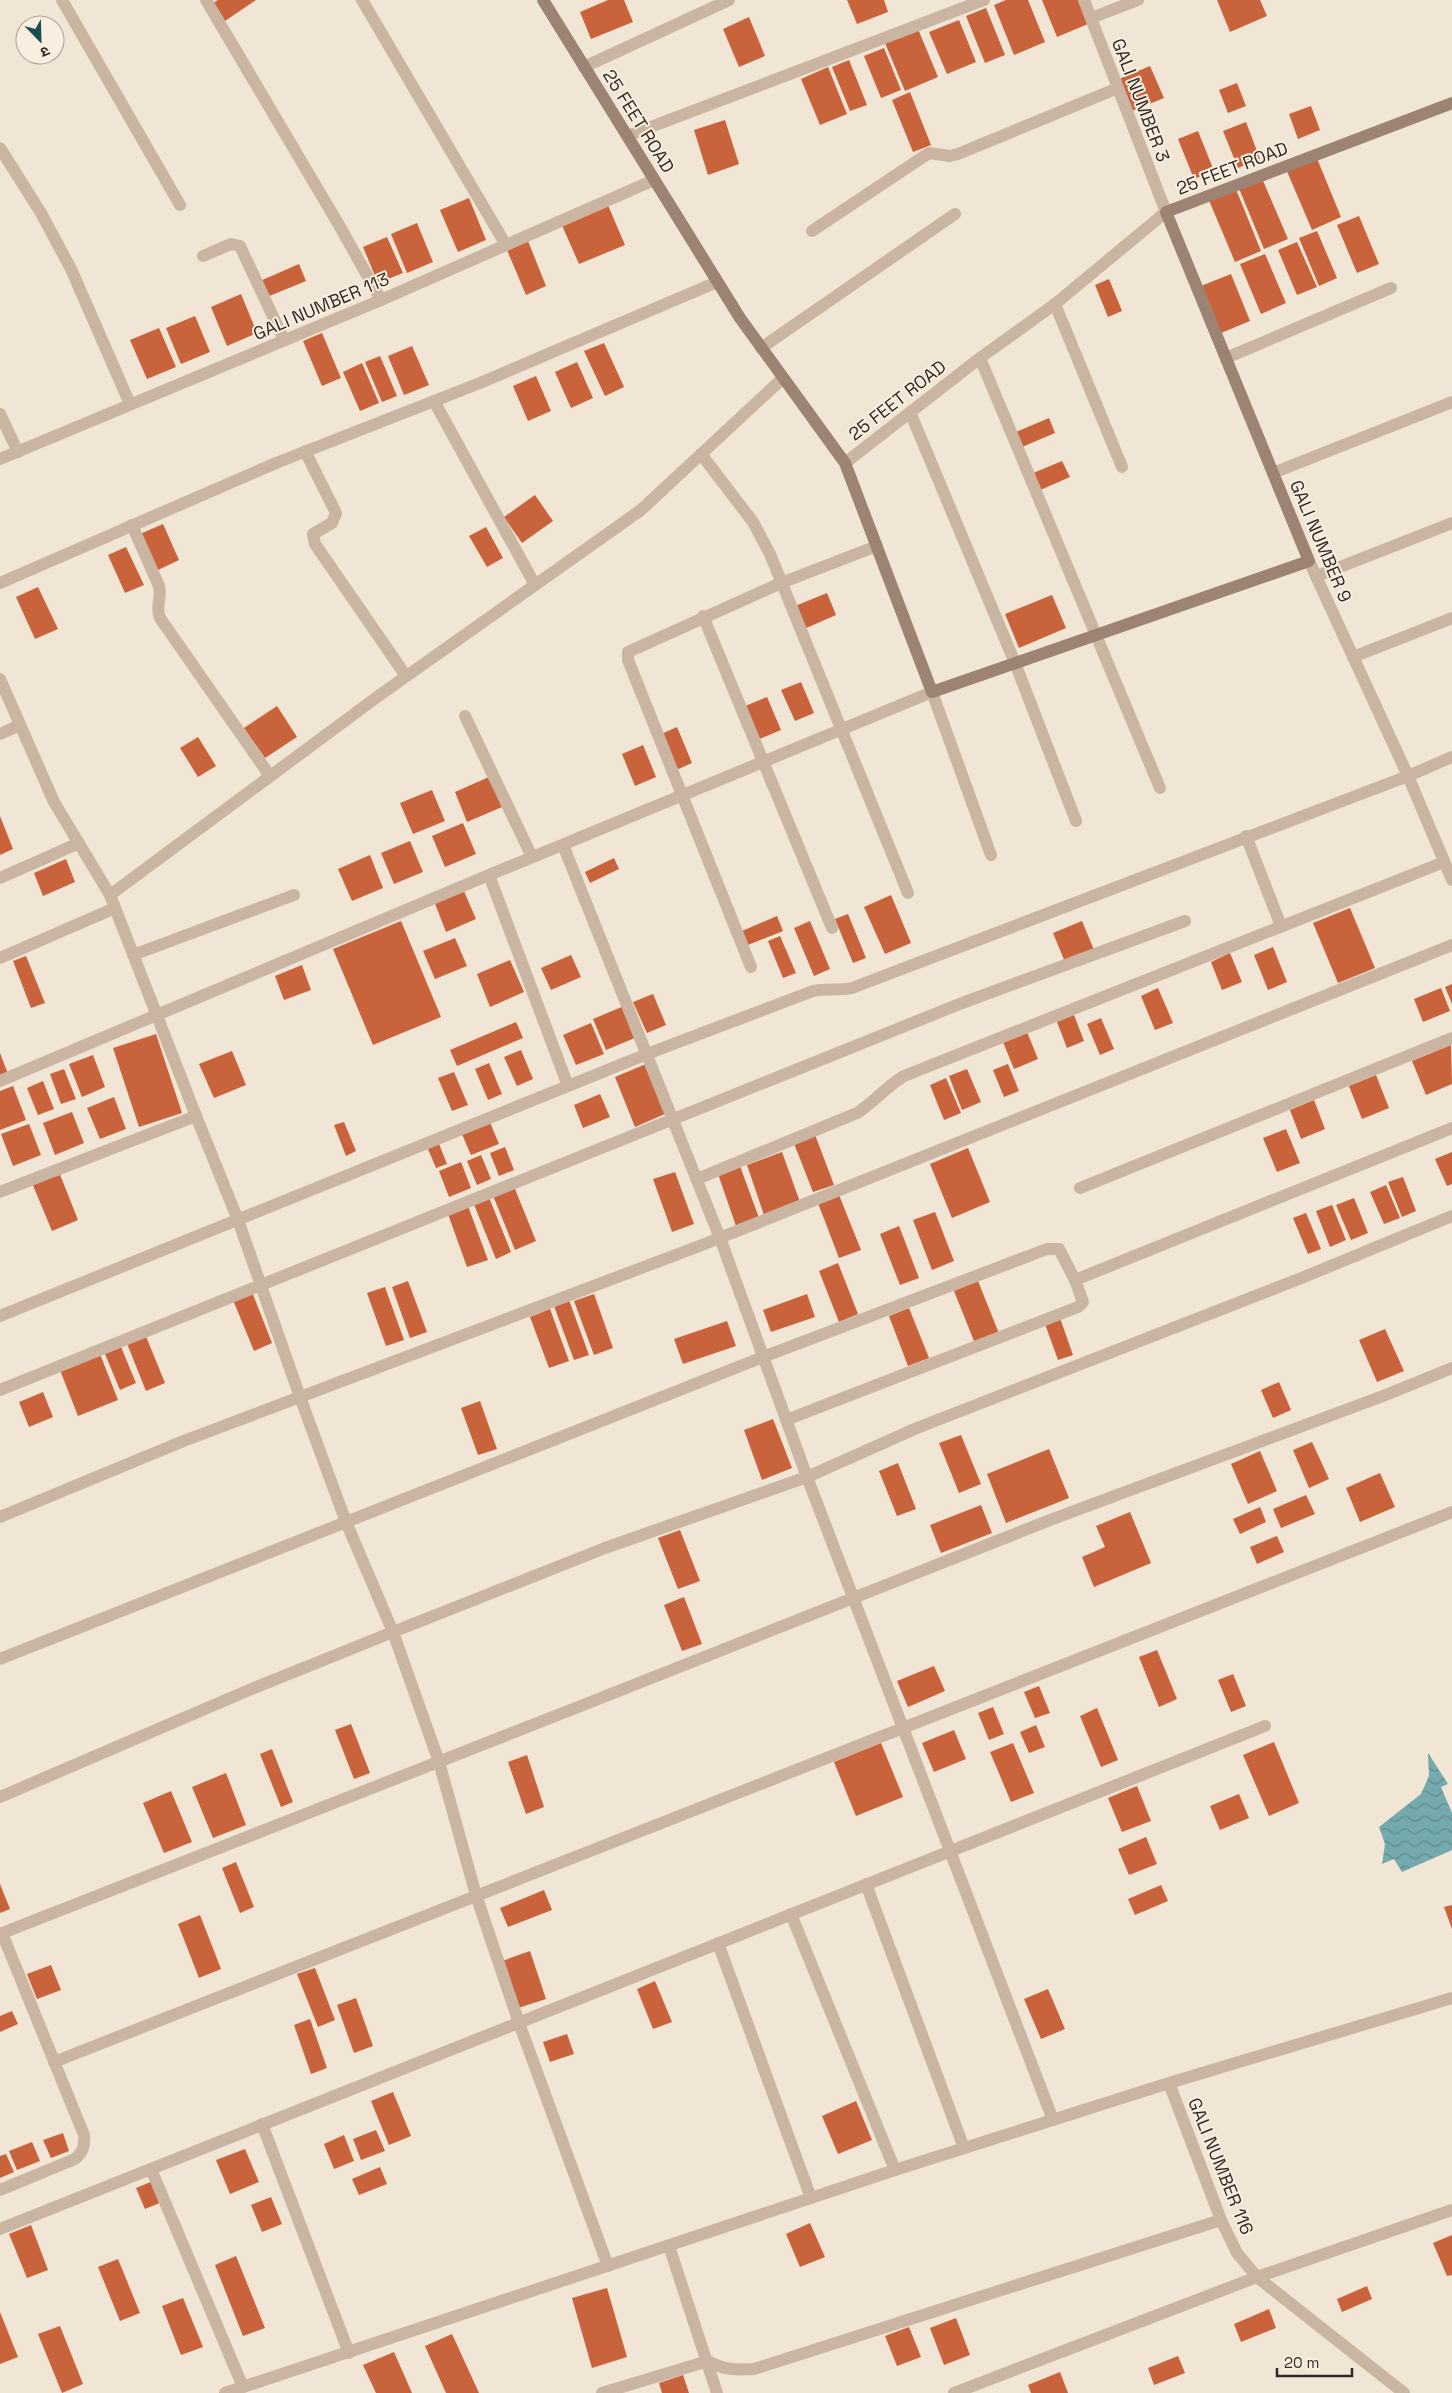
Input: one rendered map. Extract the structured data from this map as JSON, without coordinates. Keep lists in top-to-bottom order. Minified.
{"streets":{"street":["GALI NUMBER 3","25 FEET ROAD","GALI NUMBER 113","GALI NUMBER 9","GALI NUMBER 116"]},"crossings":[["GALI NUMBER 3","25 FEET ROAD"],["GALI NUMBER 3","GALI NUMBER 9"],["25 FEET ROAD","GALI NUMBER 113"],["25 FEET ROAD","GALI NUMBER 9"]],"scale_bar":"20 m","north":"bottom right"}
